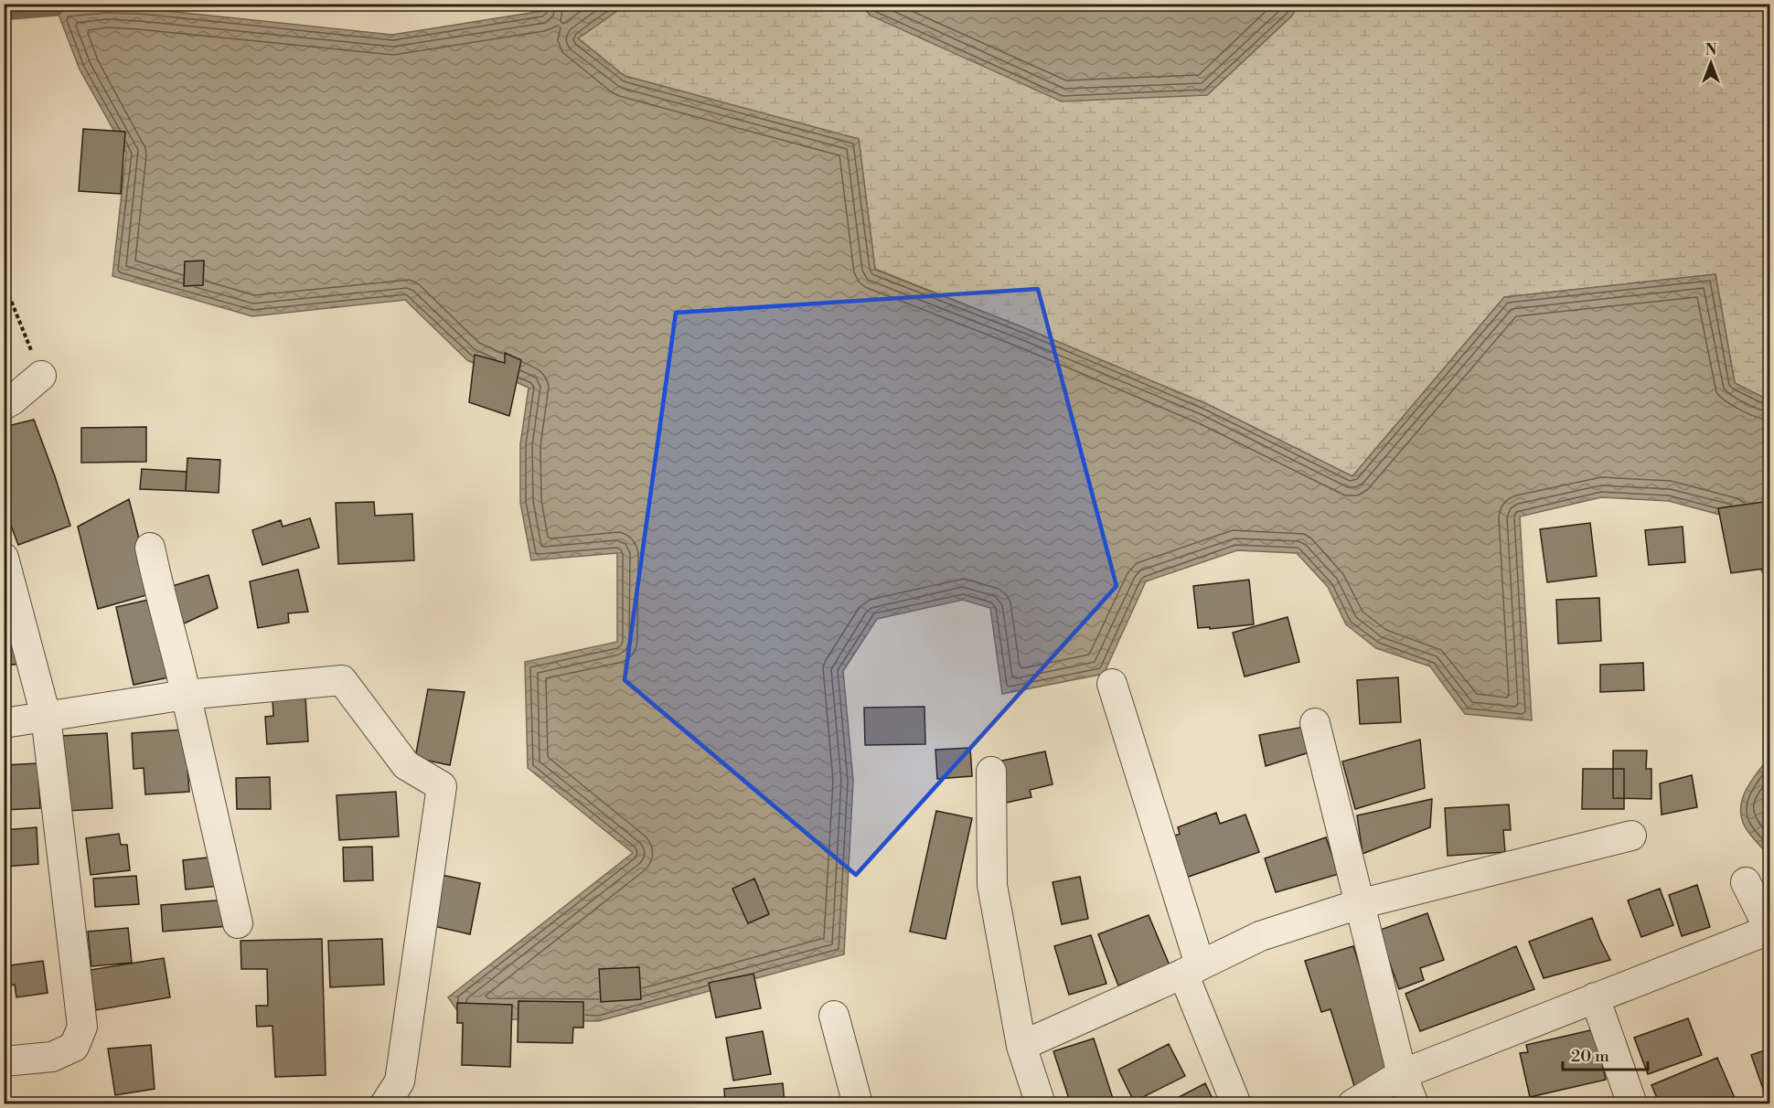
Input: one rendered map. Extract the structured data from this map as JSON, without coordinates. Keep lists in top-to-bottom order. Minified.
{"scale_bar":"20 m","north":"top"}
